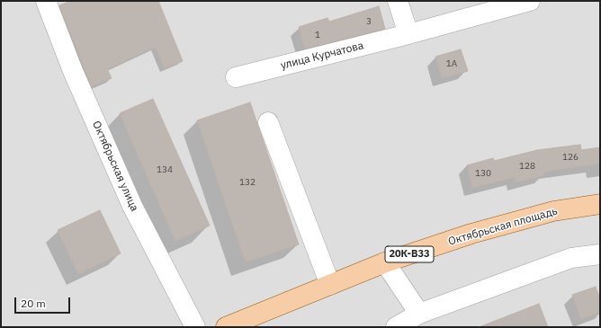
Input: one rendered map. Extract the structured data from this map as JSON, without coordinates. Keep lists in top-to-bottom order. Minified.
{"streets":{"main road":["Октябрьская площадь","20К-В33"],"street":["улица Курчатова","Октябрьская улица"]},"house_numbers":["3","1","1А","126","128","134","130","132"],"scale_bar":"20 m"}
